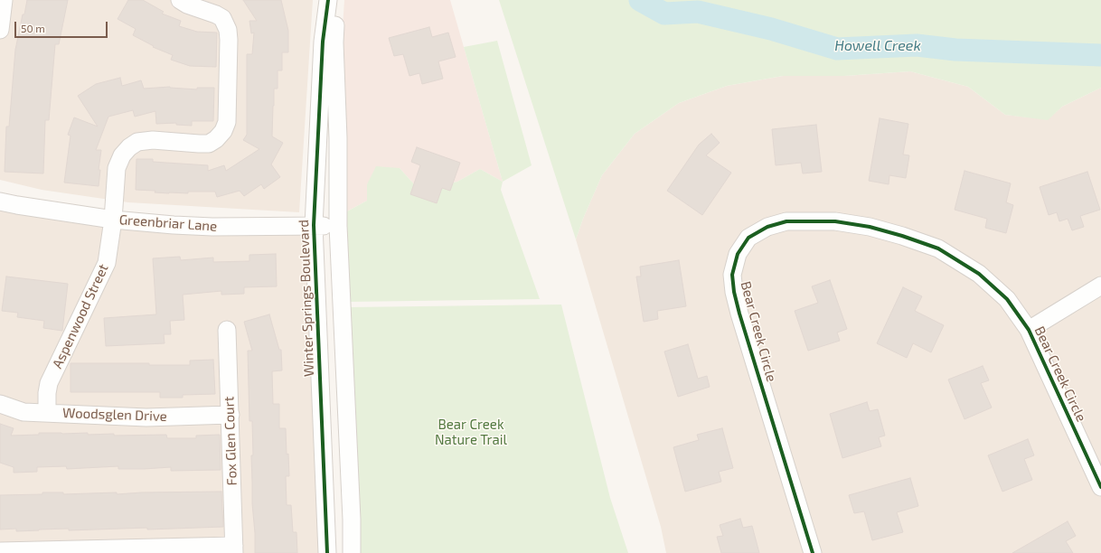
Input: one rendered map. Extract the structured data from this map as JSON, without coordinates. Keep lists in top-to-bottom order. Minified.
{"streets":{"street":["Greenbriar Lane","Winter Springs Boulevard","Aspenwood Street","Bear Creek Circle","Woodsglen Drive","Fox Glen Court"]},"crossings":[["Greenbriar Lane","Winter Springs Boulevard"],["Greenbriar Lane","Aspenwood Street"],["Aspenwood Street","Woodsglen Drive"],["Woodsglen Drive","Fox Glen Court"]],"water":["Howell Creek"],"parks":["Bear Creek Nature Trail"],"scale_bar":"50 m"}
